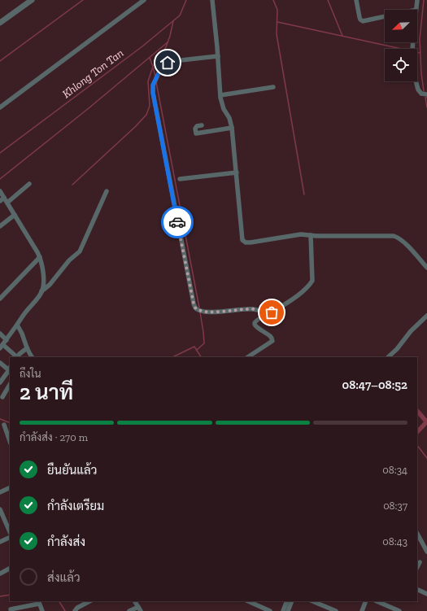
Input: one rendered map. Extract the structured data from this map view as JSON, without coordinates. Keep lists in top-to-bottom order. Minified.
{"water":["Khlong Ton Tan"],"north":"bottom left","page":{"heading":["2 นาที","ถึงใน","08:47–08:52"],"bar":"กำลังส่ง · 270 m","list":[["ยืนยันแล้ว","08:34"],["กำลังเตรียม","08:37"],["กำลังส่ง","08:43"],"ส่งแล้ว"]}}
